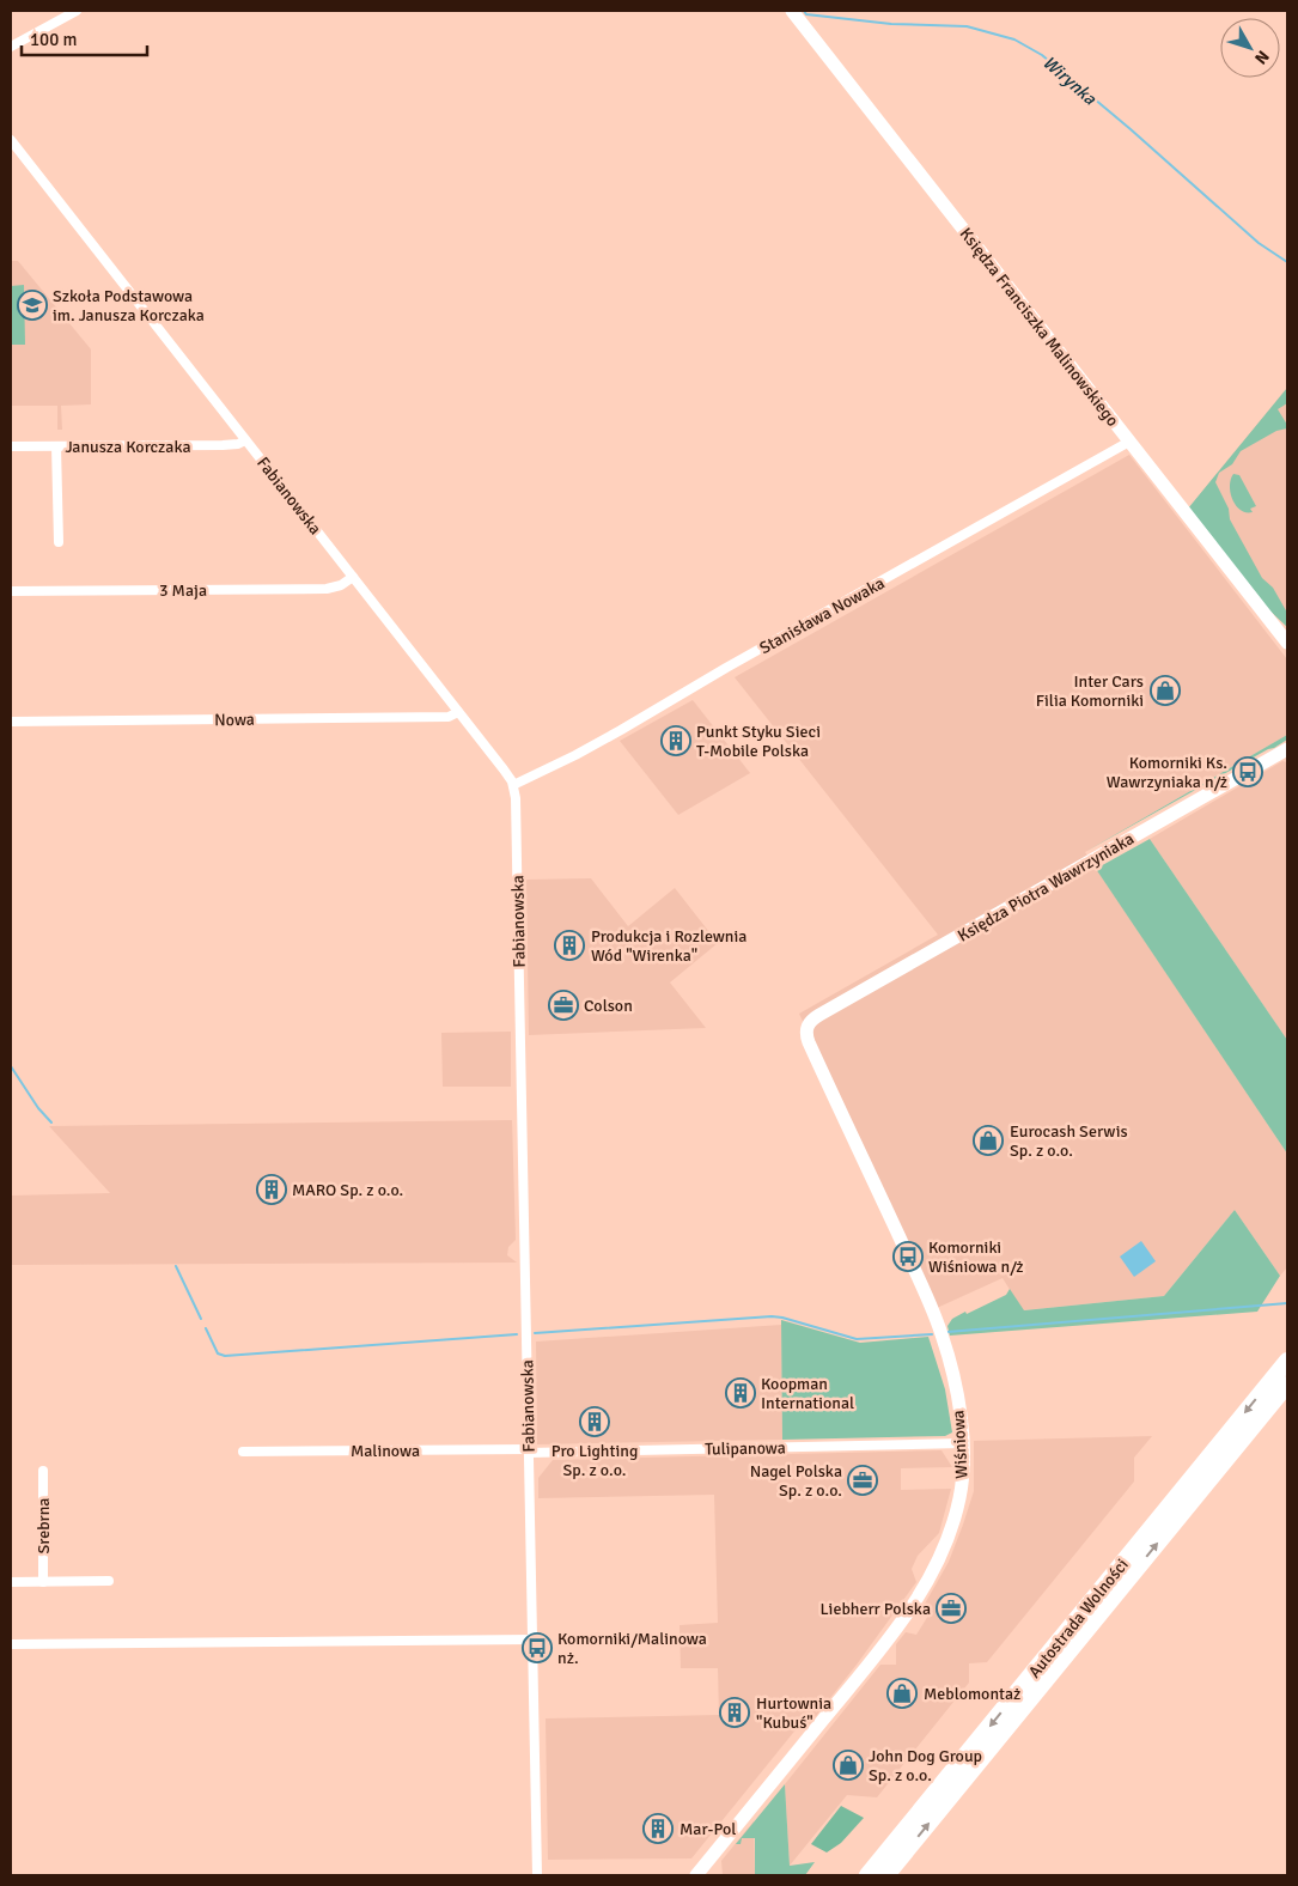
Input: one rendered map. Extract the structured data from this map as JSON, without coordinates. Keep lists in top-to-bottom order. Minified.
{"streets":{"highway":["Autostrada Wolności"],"street":["Księdza Franciszka Malinowskiego","Janusza Korczaka","Fabianowska","3 Maja","Stanisława Nowaka","Nowa","Księdza Piotra Wawrzyniaka","Wiśniowa","Tulipanowa","Malinowa","Srebrna"]},"crossings":[["Księdza Franciszka Malinowskiego","Stanisława Nowaka"],["Janusza Korczaka","Fabianowska"],["Fabianowska","3 Maja"],["Fabianowska","Stanisława Nowaka"],["Fabianowska","Nowa"],["Fabianowska","Tulipanowa"],["Fabianowska","Malinowa"],["Księdza Piotra Wawrzyniaka","Wiśniowa"],["Wiśniowa","Tulipanowa"],["Tulipanowa","Malinowa"]],"water":["Wirynka"],"places":{"school or university":["Szkoła Podstawowa im. Janusza Korczaka"],"shop":["Inter Cars Filia Komorniki","Eurocash Serwis Sp. z o.o.","Meblomontaż","John Dog Group Sp. z o.o."],"building":["Punkt Styku Sieci T-Mobile Polska","Produkcja i Rozlewnia Wód \"Wirenka\"","MARO Sp. z o.o.","Koopman International","Pro Lighting Sp. z o.o.","Hurtownia \"Kubuś\"","Mar-Pol"],"bus stop":["Komorniki Ks. Wawrzyniaka n/ż","Komorniki Wiśniowa n/ż","Komorniki/Malinowa nż."],"office":["Colson","Nagel Polska Sp. z o.o.","Liebherr Polska"]},"scale_bar":"100 m","north":"bottom right"}
